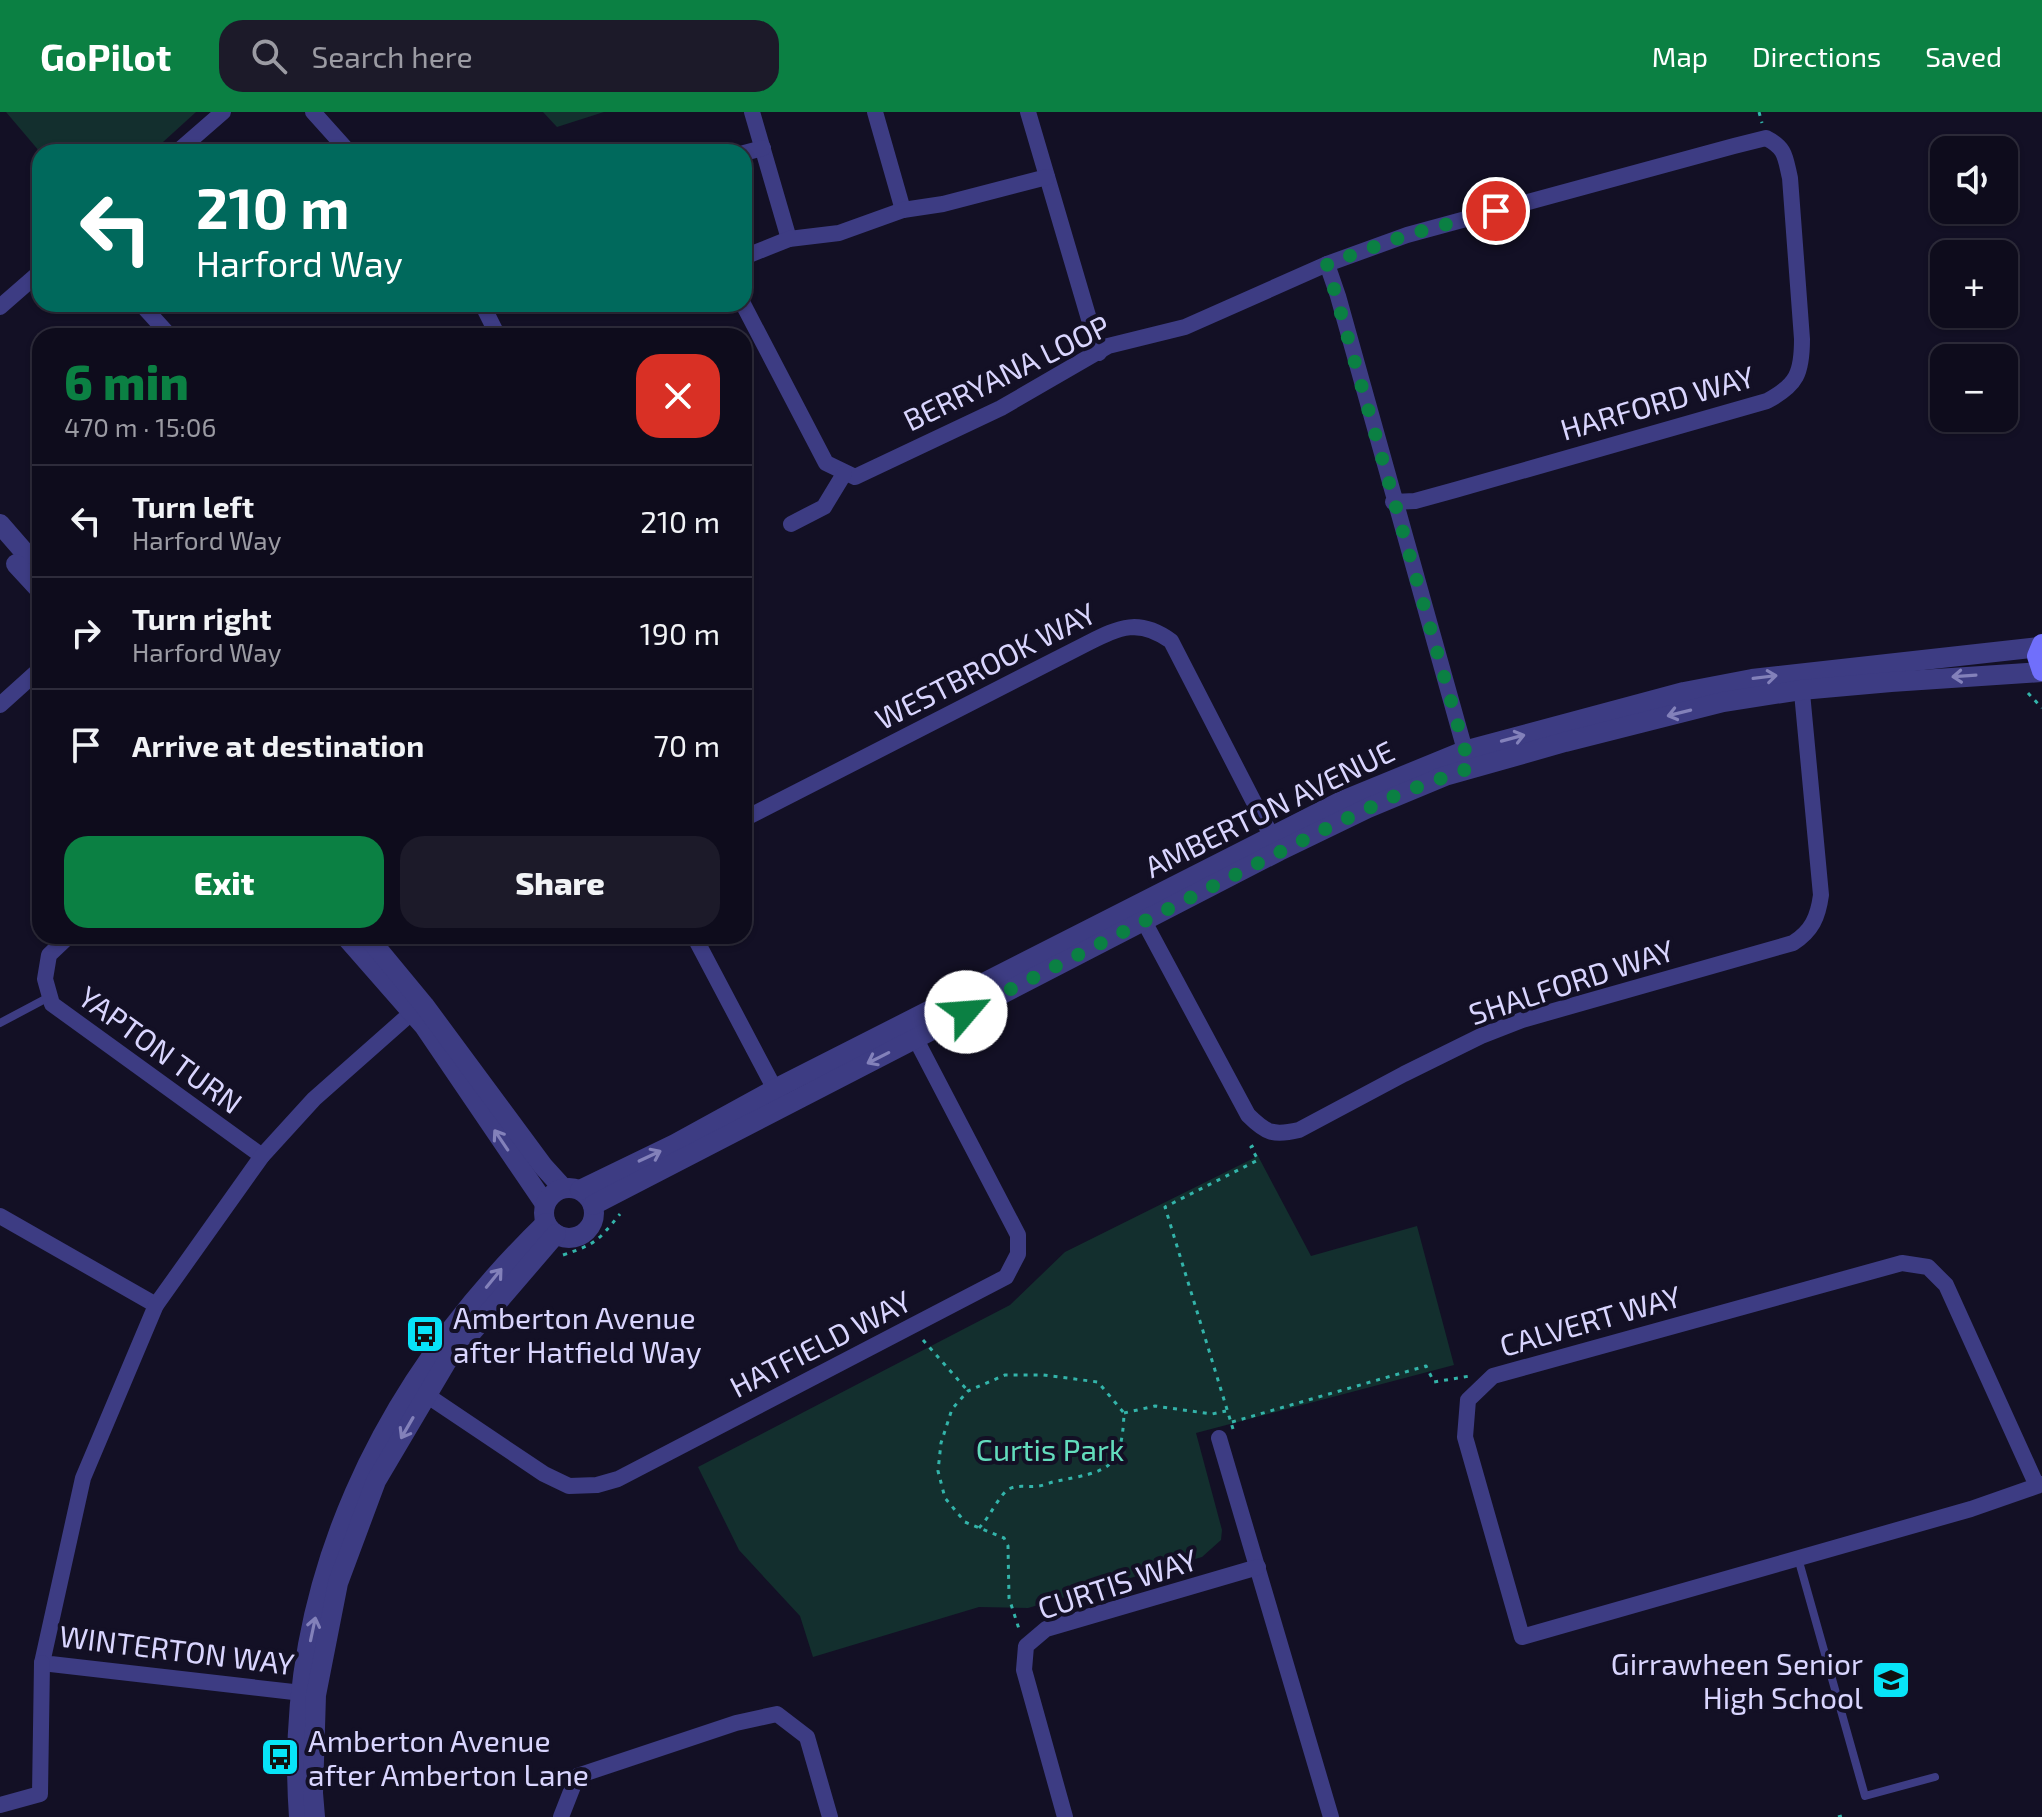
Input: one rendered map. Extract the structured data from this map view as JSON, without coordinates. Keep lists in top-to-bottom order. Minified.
{"streets":{"street":["BERRYANA LOOP","HARFORD WAY","WESTBROOK WAY","AMBERTON AVENUE","SHALFORD WAY","YAPTON TURN","CALVERT WAY","HATFIELD WAY","CURTIS WAY","WINTERTON WAY"]},"crossings":[["BERRYANA LOOP","HARFORD WAY"],["WESTBROOK WAY","AMBERTON AVENUE"],["AMBERTON AVENUE","SHALFORD WAY"],["AMBERTON AVENUE","HATFIELD WAY"],["YAPTON TURN","WINTERTON WAY"]],"parks":["Curtis Park"],"places":{"bus stop":["Amberton Avenue after Hatfield Way","Amberton Avenue after Amberton Lane"],"school or university":["Girrawheen Senior High School"]},"page":{"header":"GoPilot","search":"Search here","nav":["Map","Directions","Saved"],"map_buttons":["+","−"],"turn":["210 m","Harford Way"],"heading":["6 min","470 m · 15:06"],"list":[{"name":"Turn left","note":"Harford Way","value":"210 m"},{"name":"Turn right","note":"Harford Way","value":"190 m"},{"name":"Arrive at destination","value":"70 m"}],"buttons":["Exit","Share"]}}
